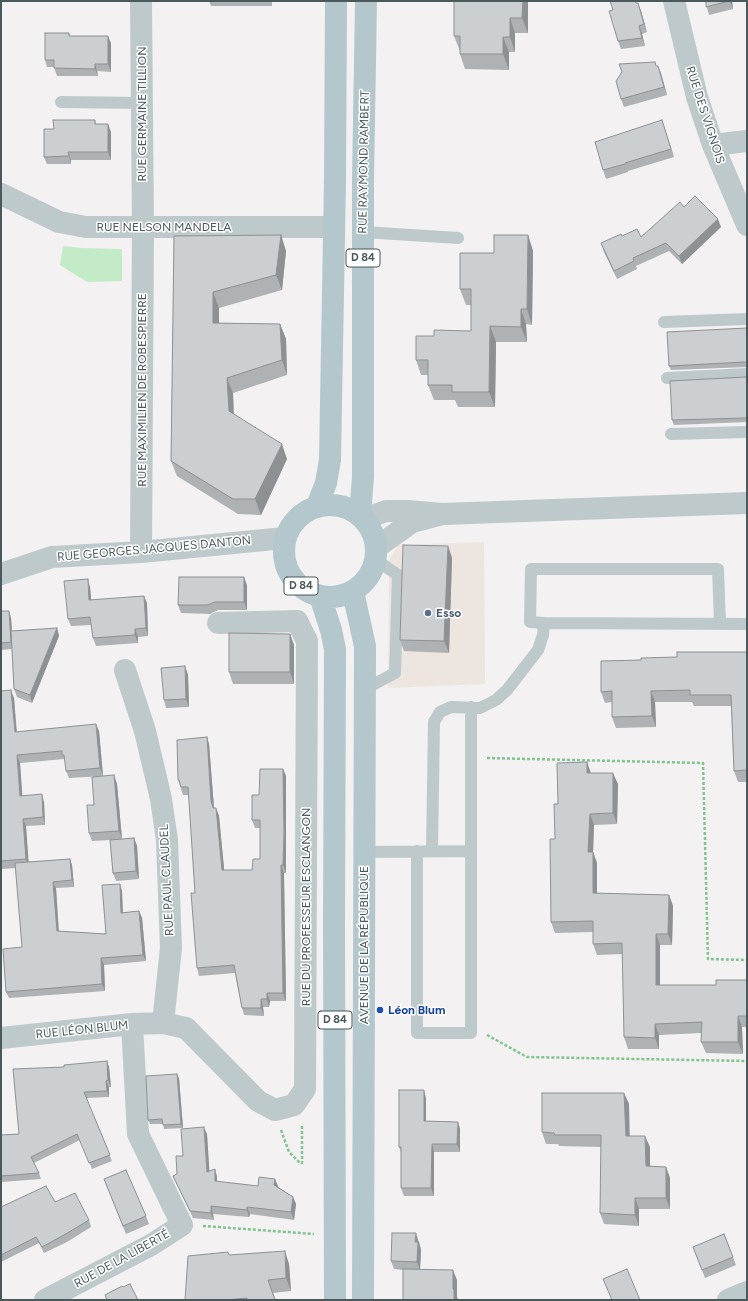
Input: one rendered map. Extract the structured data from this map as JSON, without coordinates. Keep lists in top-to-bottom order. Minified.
{"streets":{"main road":["RUE RAYMOND RAMBERT","D 84","AVENUE DE LA RÉPUBLIQUE"],"street":["RUE GERMAINE TILLION","RUE DES VIGNOIS","RUE NELSON MANDELA","RUE MAXIMILIEN DE ROBESPIERRE","RUE GEORGES JACQUES DANTON","RUE PAUL CLAUDEL","RUE DU PROFESSEUR ESCLANGON","RUE LÉON BLUM","RUE DE LA LIBERTÉ"]},"crossings":[["RUE GERMAINE TILLION","RUE NELSON MANDELA"],["RUE GERMAINE TILLION","RUE MAXIMILIEN DE ROBESPIERRE"],["RUE RAYMOND RAMBERT","D 84"],["RUE RAYMOND RAMBERT","RUE GEORGES JACQUES DANTON"],["RUE RAYMOND RAMBERT","AVENUE DE LA RÉPUBLIQUE"],["RUE NELSON MANDELA","D 84"],["RUE NELSON MANDELA","RUE MAXIMILIEN DE ROBESPIERRE"],["D 84","RUE GEORGES JACQUES DANTON"],["D 84","AVENUE DE LA RÉPUBLIQUE"],["RUE MAXIMILIEN DE ROBESPIERRE","RUE GEORGES JACQUES DANTON"],["RUE GEORGES JACQUES DANTON","AVENUE DE LA RÉPUBLIQUE"],["RUE PAUL CLAUDEL","RUE LÉON BLUM"],["RUE LÉON BLUM","RUE DE LA LIBERTÉ"]],"places":["Esso","Léon Blum"]}
